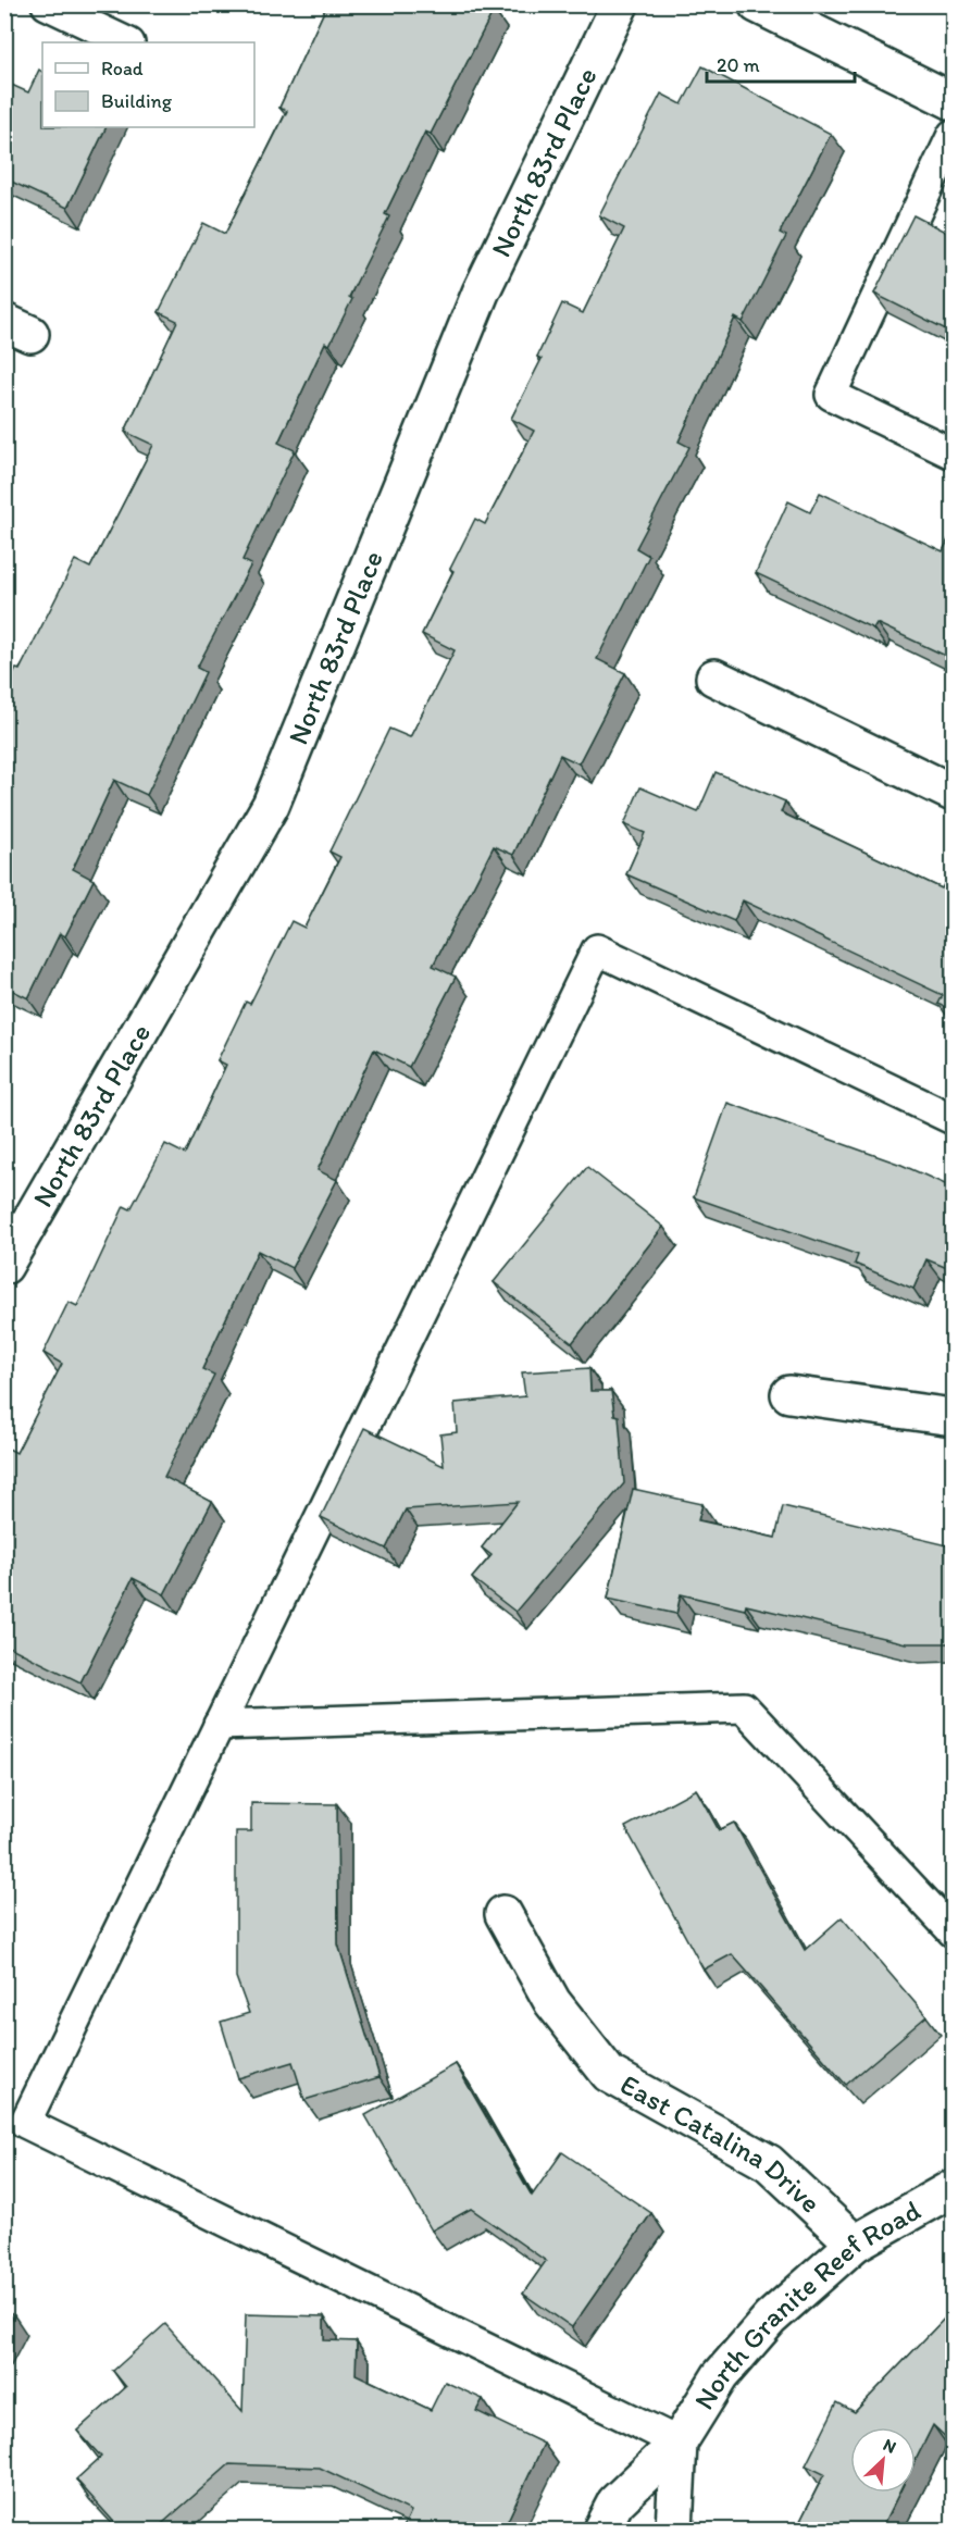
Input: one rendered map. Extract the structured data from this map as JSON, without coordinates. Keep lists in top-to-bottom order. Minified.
{"streets":{"street":["North 83rd Place","East Catalina Drive","North Granite Reef Road"]},"crossings":[["East Catalina Drive","North Granite Reef Road"]],"legend":["Road","Building"],"scale_bar":"20 m","north":"top right"}
